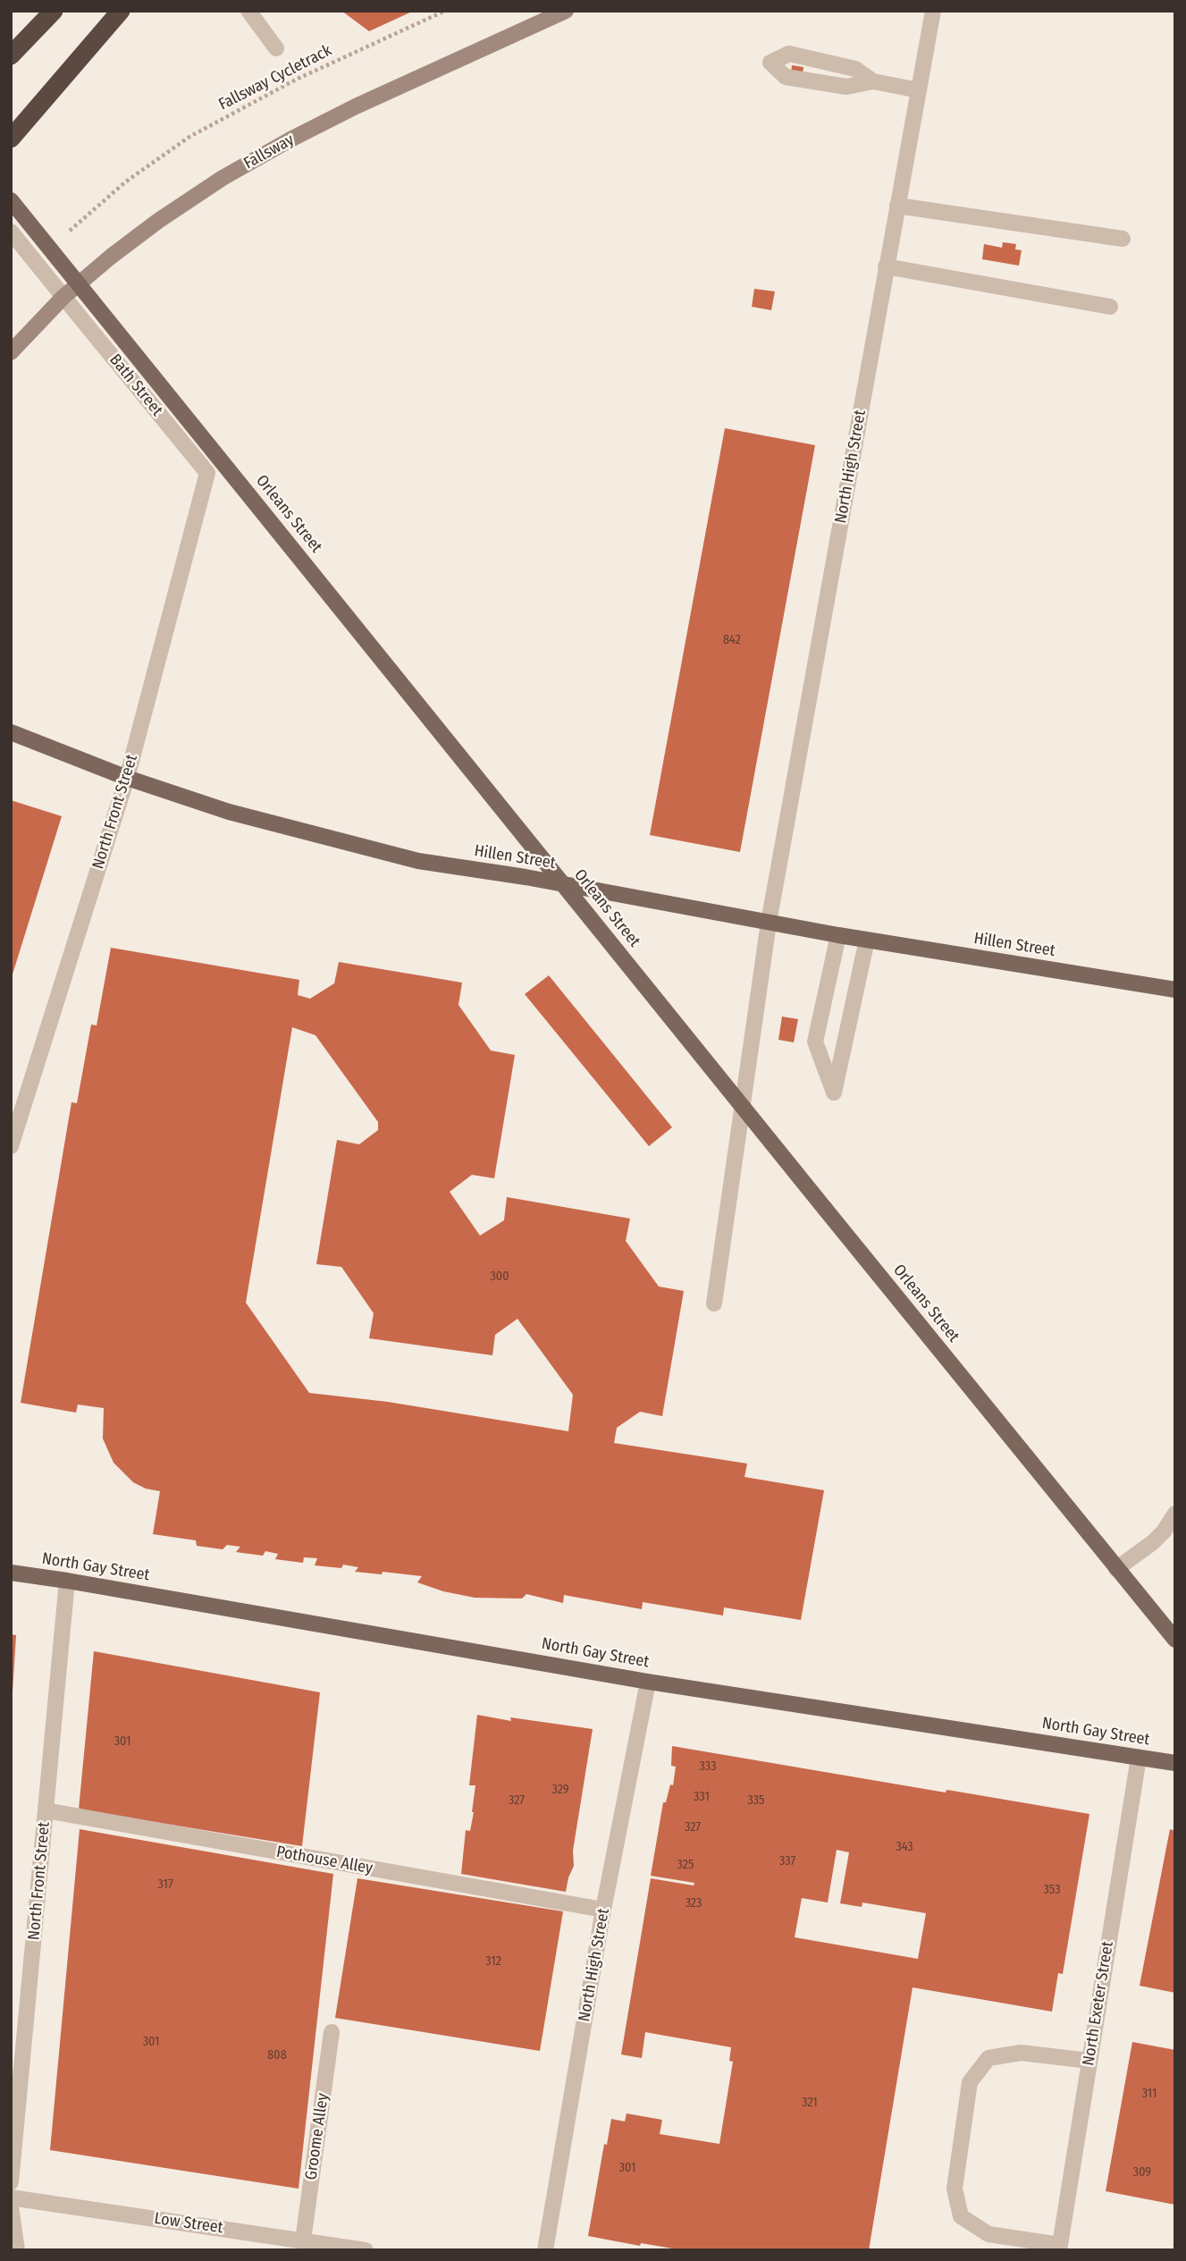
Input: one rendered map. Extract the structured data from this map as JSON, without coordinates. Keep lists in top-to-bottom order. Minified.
{"streets":{"main road":["Fallsway","Orleans Street","Hillen Street","North Gay Street"],"street":["Bath Street","North High Street","North Front Street","Pothouse Alley","North Exeter Street","Groome Alley","Low Street"],"path":["Fallsway Cycletrack"]},"crossings":[["Fallsway","Bath Street"],["Bath Street","North Front Street"],["North High Street","Hillen Street"],["North High Street","North Gay Street"],["North High Street","Pothouse Alley"],["North Front Street","Hillen Street"],["North Front Street","North Gay Street"],["North Front Street","Pothouse Alley"],["North Gay Street","North Exeter Street"],["Groome Alley","Low Street"]],"house_numbers":["842","300","301","333","329","331","327","335","327","343","337","325","317","353","323","312","301","808","311","321","301","309"]}
